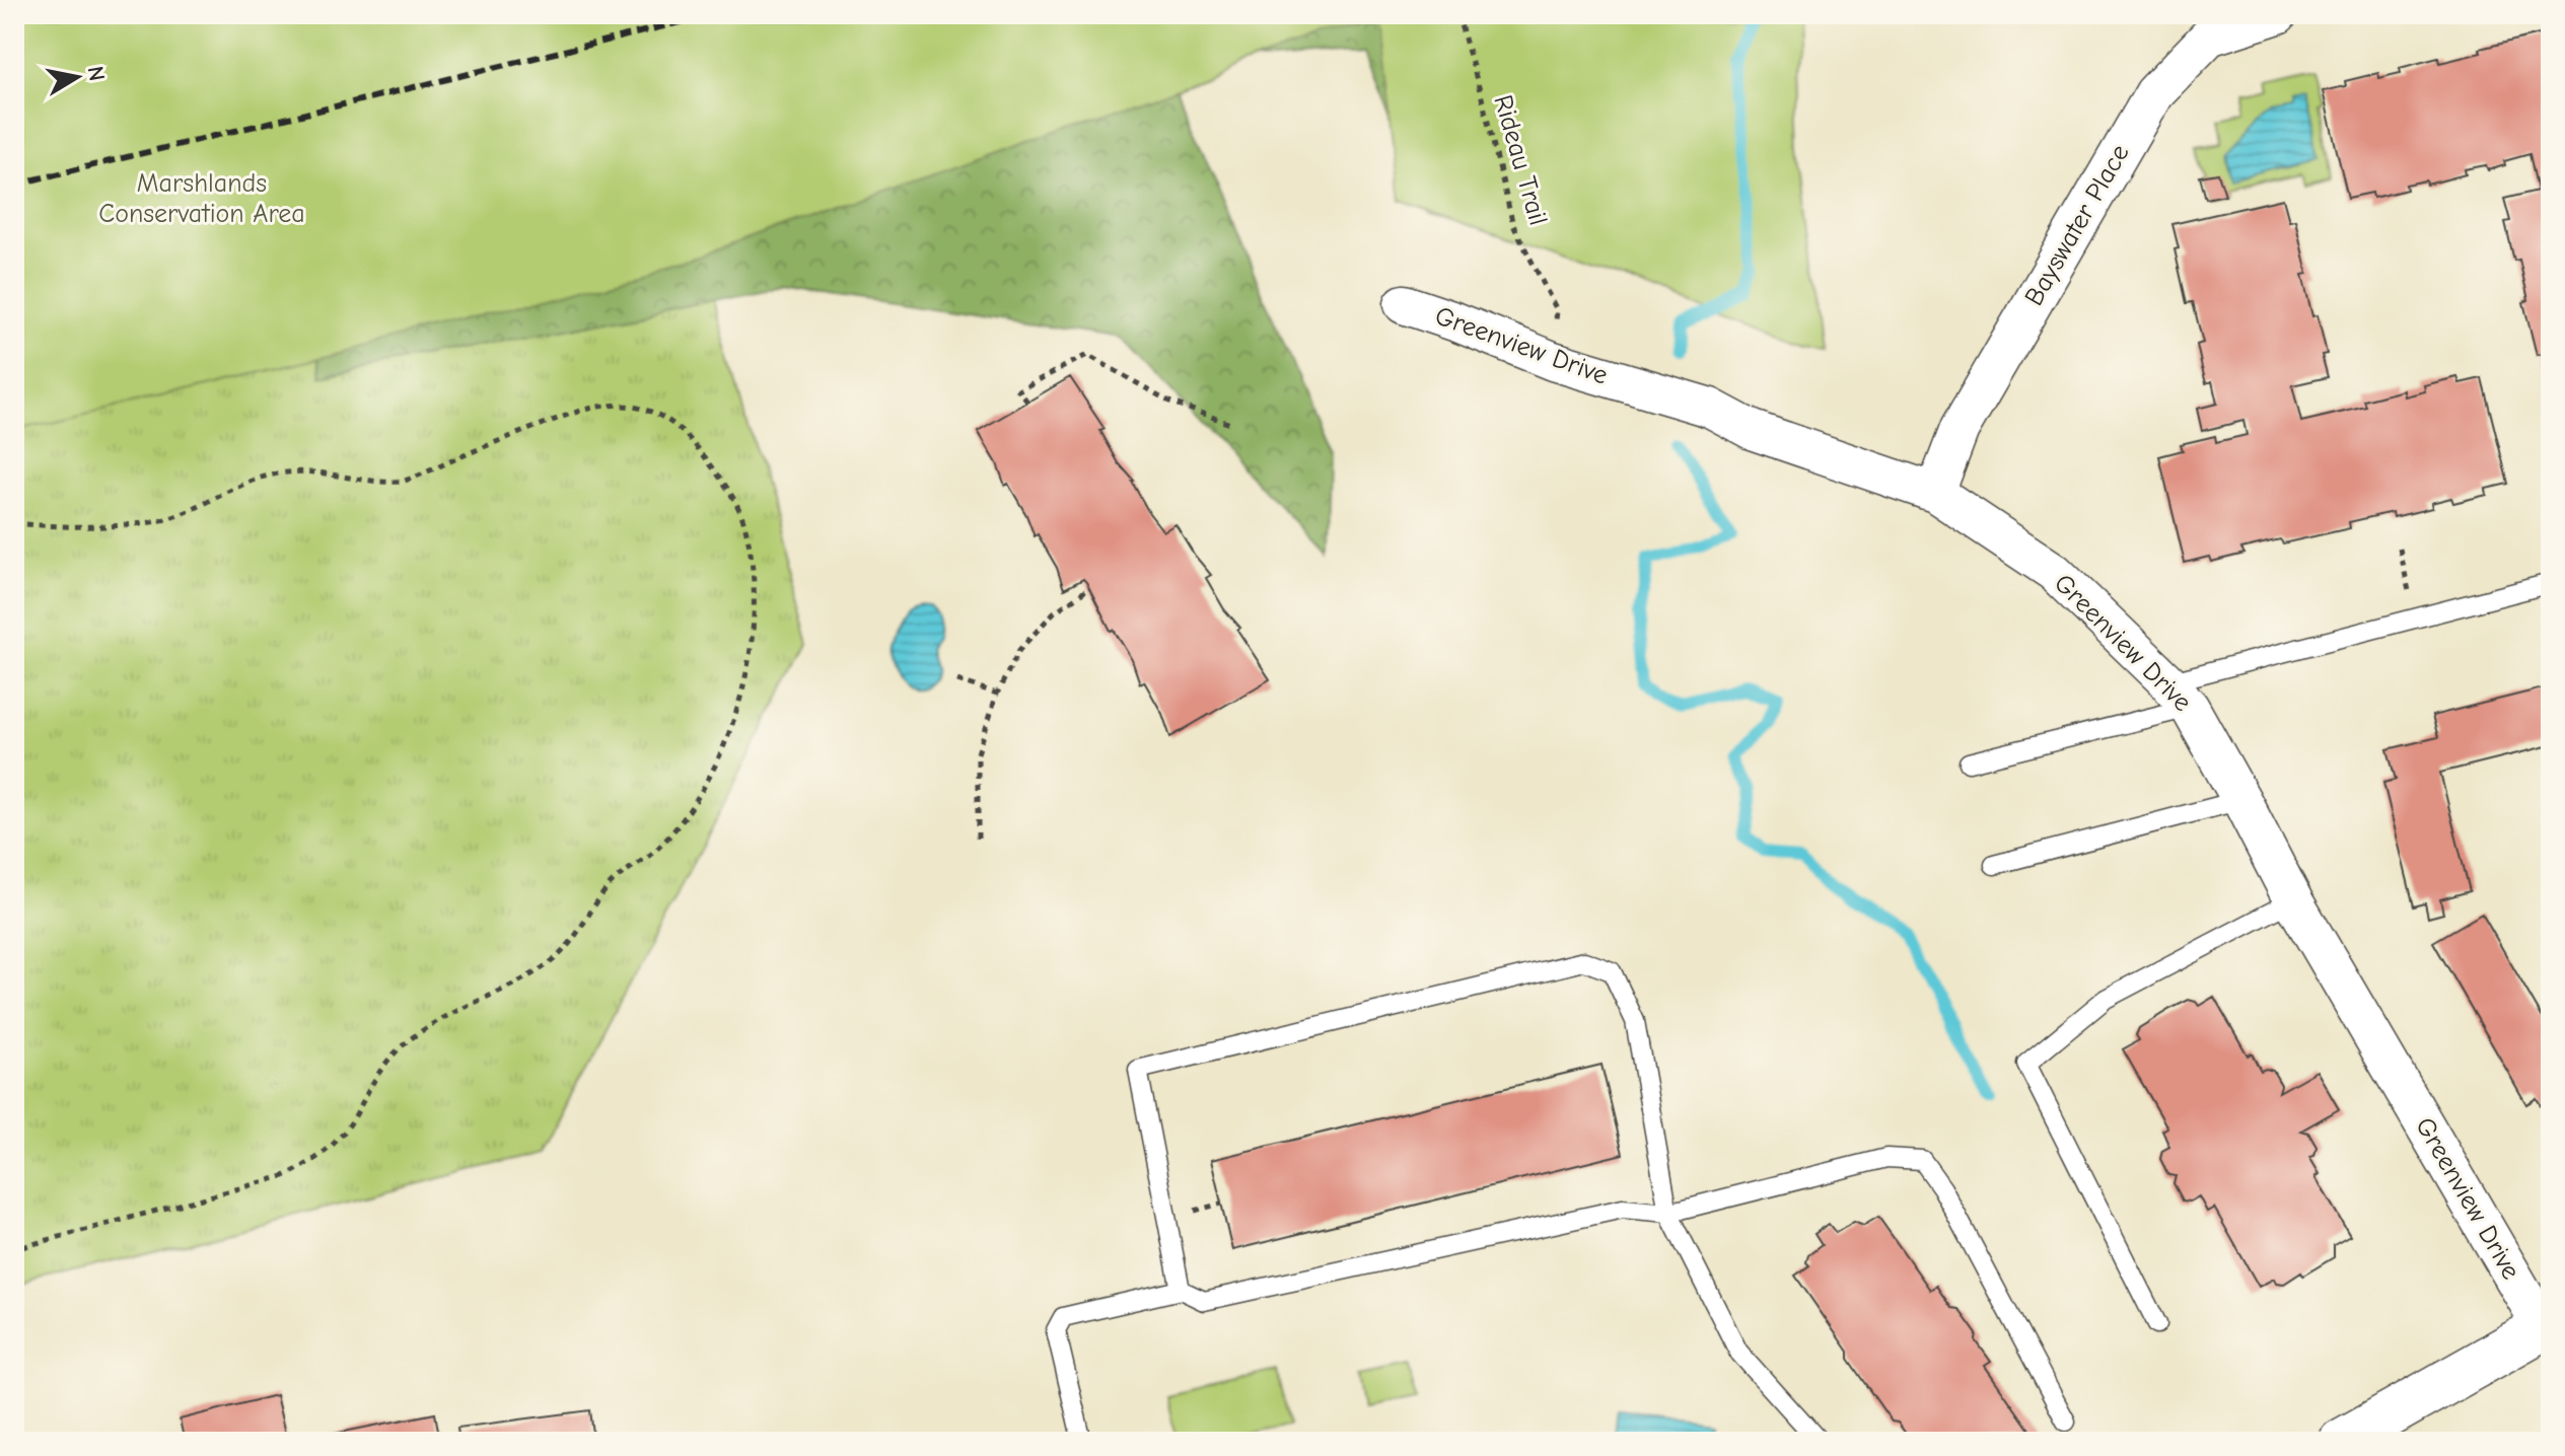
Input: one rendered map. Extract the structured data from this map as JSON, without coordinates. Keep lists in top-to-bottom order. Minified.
{"streets":{"street":["Bayswater Place","Greenview Drive"],"path":["Rideau Trail"]},"crossings":[["Rideau Trail","Greenview Drive"],["Bayswater Place","Greenview Drive"]],"parks":["Marshlands Conservation Area"],"north":"right"}
